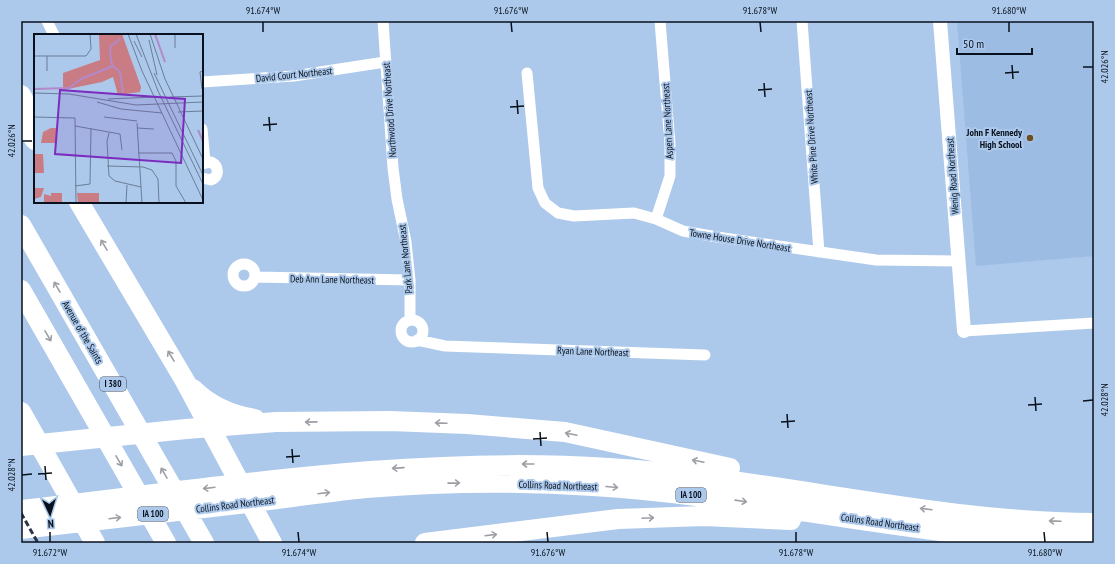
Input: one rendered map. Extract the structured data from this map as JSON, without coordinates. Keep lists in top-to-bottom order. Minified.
{"streets":{"highway":["Avenue of the Saints","I 380","Collins Road Northeast","IA 100"],"street":["David Court Northeast","Northwood Drive Northeast","Aspen Lane Northeast","White Pine Drive Northeast","Wenig Road Northeast","Towne House Drive Northeast","Park Lane Northeast","Deb Ann Lane Northeast","Ryan Lane Northeast"]},"crossings":[["David Court Northeast","Northwood Drive Northeast"],["Northwood Drive Northeast","Park Lane Northeast"],["Aspen Lane Northeast","Towne House Drive Northeast"],["White Pine Drive Northeast","Towne House Drive Northeast"],["Wenig Road Northeast","Towne House Drive Northeast"],["Park Lane Northeast","Deb Ann Lane Northeast"],["Park Lane Northeast","Ryan Lane Northeast"]],"places":["John F Kennedy High School"],"scale_bar":"50 m","north":"bottom","coordinates":["91.674°W","91.676°W","91.678°W","91.680°W","42.026°N","42.028°N","91.672°W"]}
